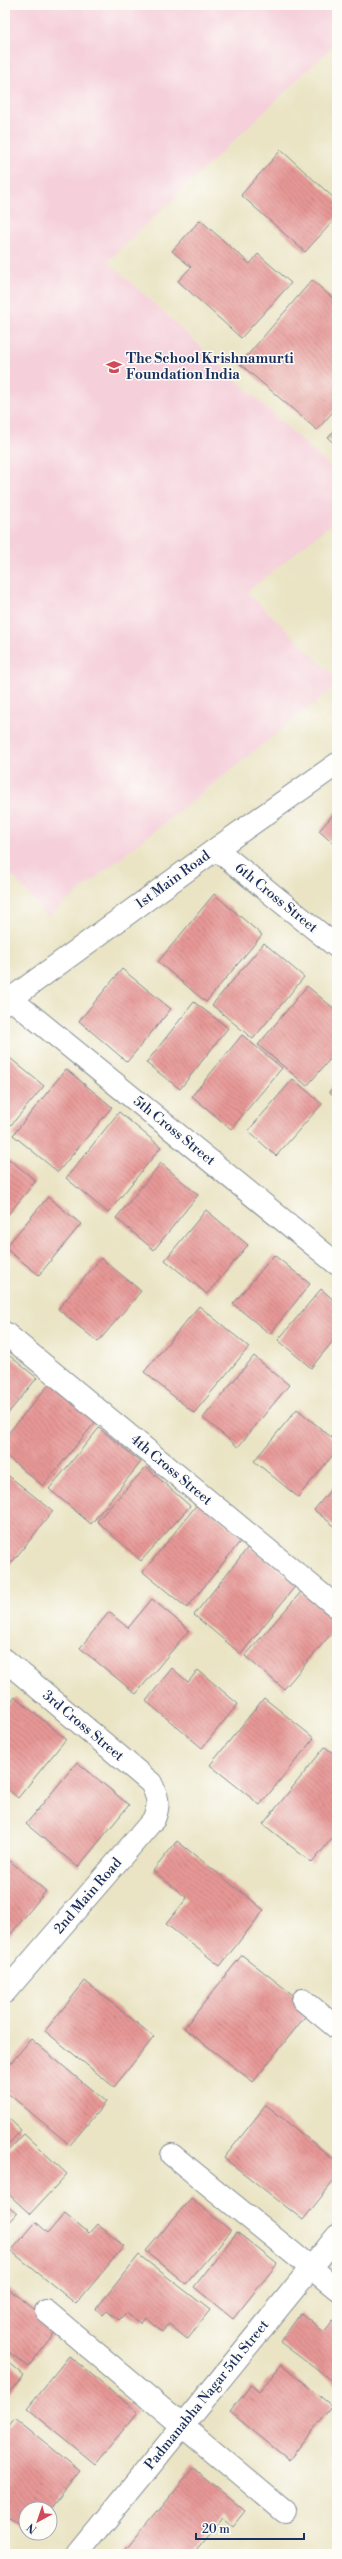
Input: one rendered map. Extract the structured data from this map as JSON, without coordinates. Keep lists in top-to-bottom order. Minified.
{"streets":{"street":["1st Main Road","6th Cross Street","5th Cross Street","4th Cross Street","3rd Cross Street","2nd Main Road","Padmanabha Nagar 5th Street"]},"crossings":[["1st Main Road","6th Cross Street"],["1st Main Road","5th Cross Street"],["3rd Cross Street","2nd Main Road"]],"places":{"school or university":["The School Krishnamurti Foundation India"]},"scale_bar":"20 m","north":"bottom left"}
